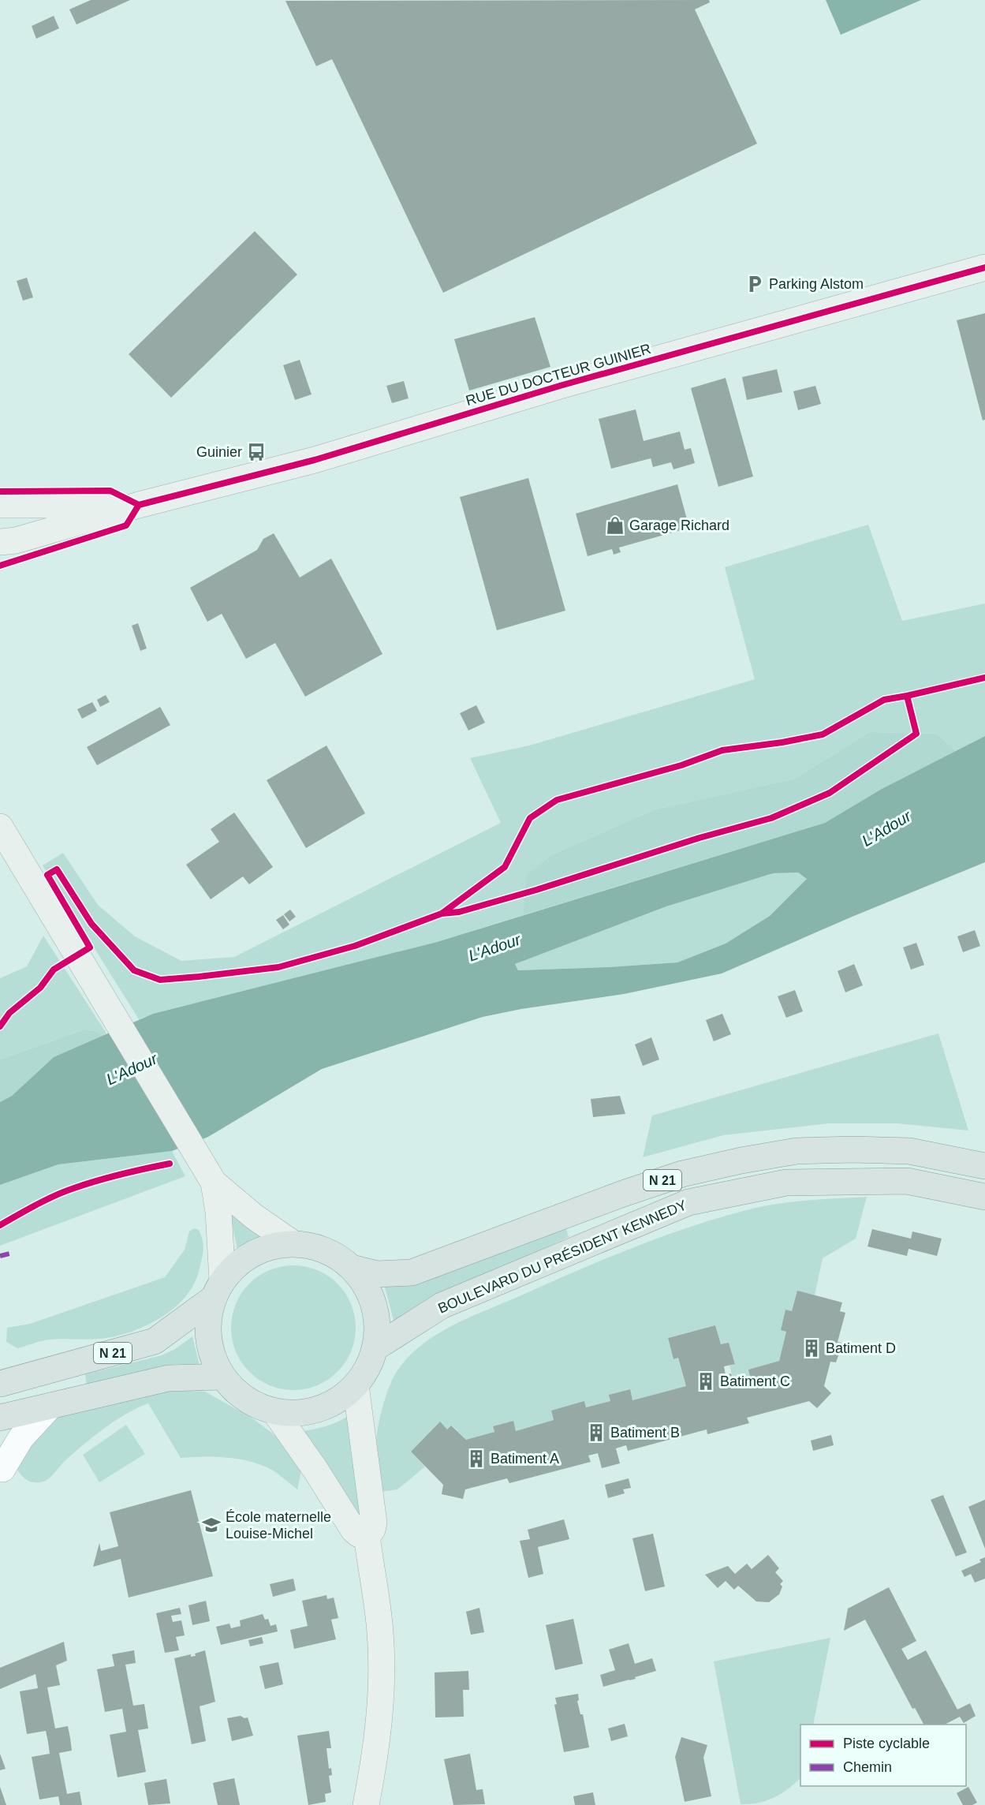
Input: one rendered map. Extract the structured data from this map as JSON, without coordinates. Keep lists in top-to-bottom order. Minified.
{"streets":{"main road":["RUE DU DOCTEUR GUINIER","N 21","BOULEVARD DU PRÉSIDENT KENNEDY"]},"crossings":[["N 21","BOULEVARD DU PRÉSIDENT KENNEDY"]],"water":["L'Adour"],"places":{"parking":["Parking Alstom"],"bus stop":["Guinier"],"shop":["Garage Richard"],"building":["Batiment D","Batiment C","Batiment B","Batiment A"],"school or university":["École maternelle Louise-Michel"]},"legend":["Piste cyclable","Chemin"]}
